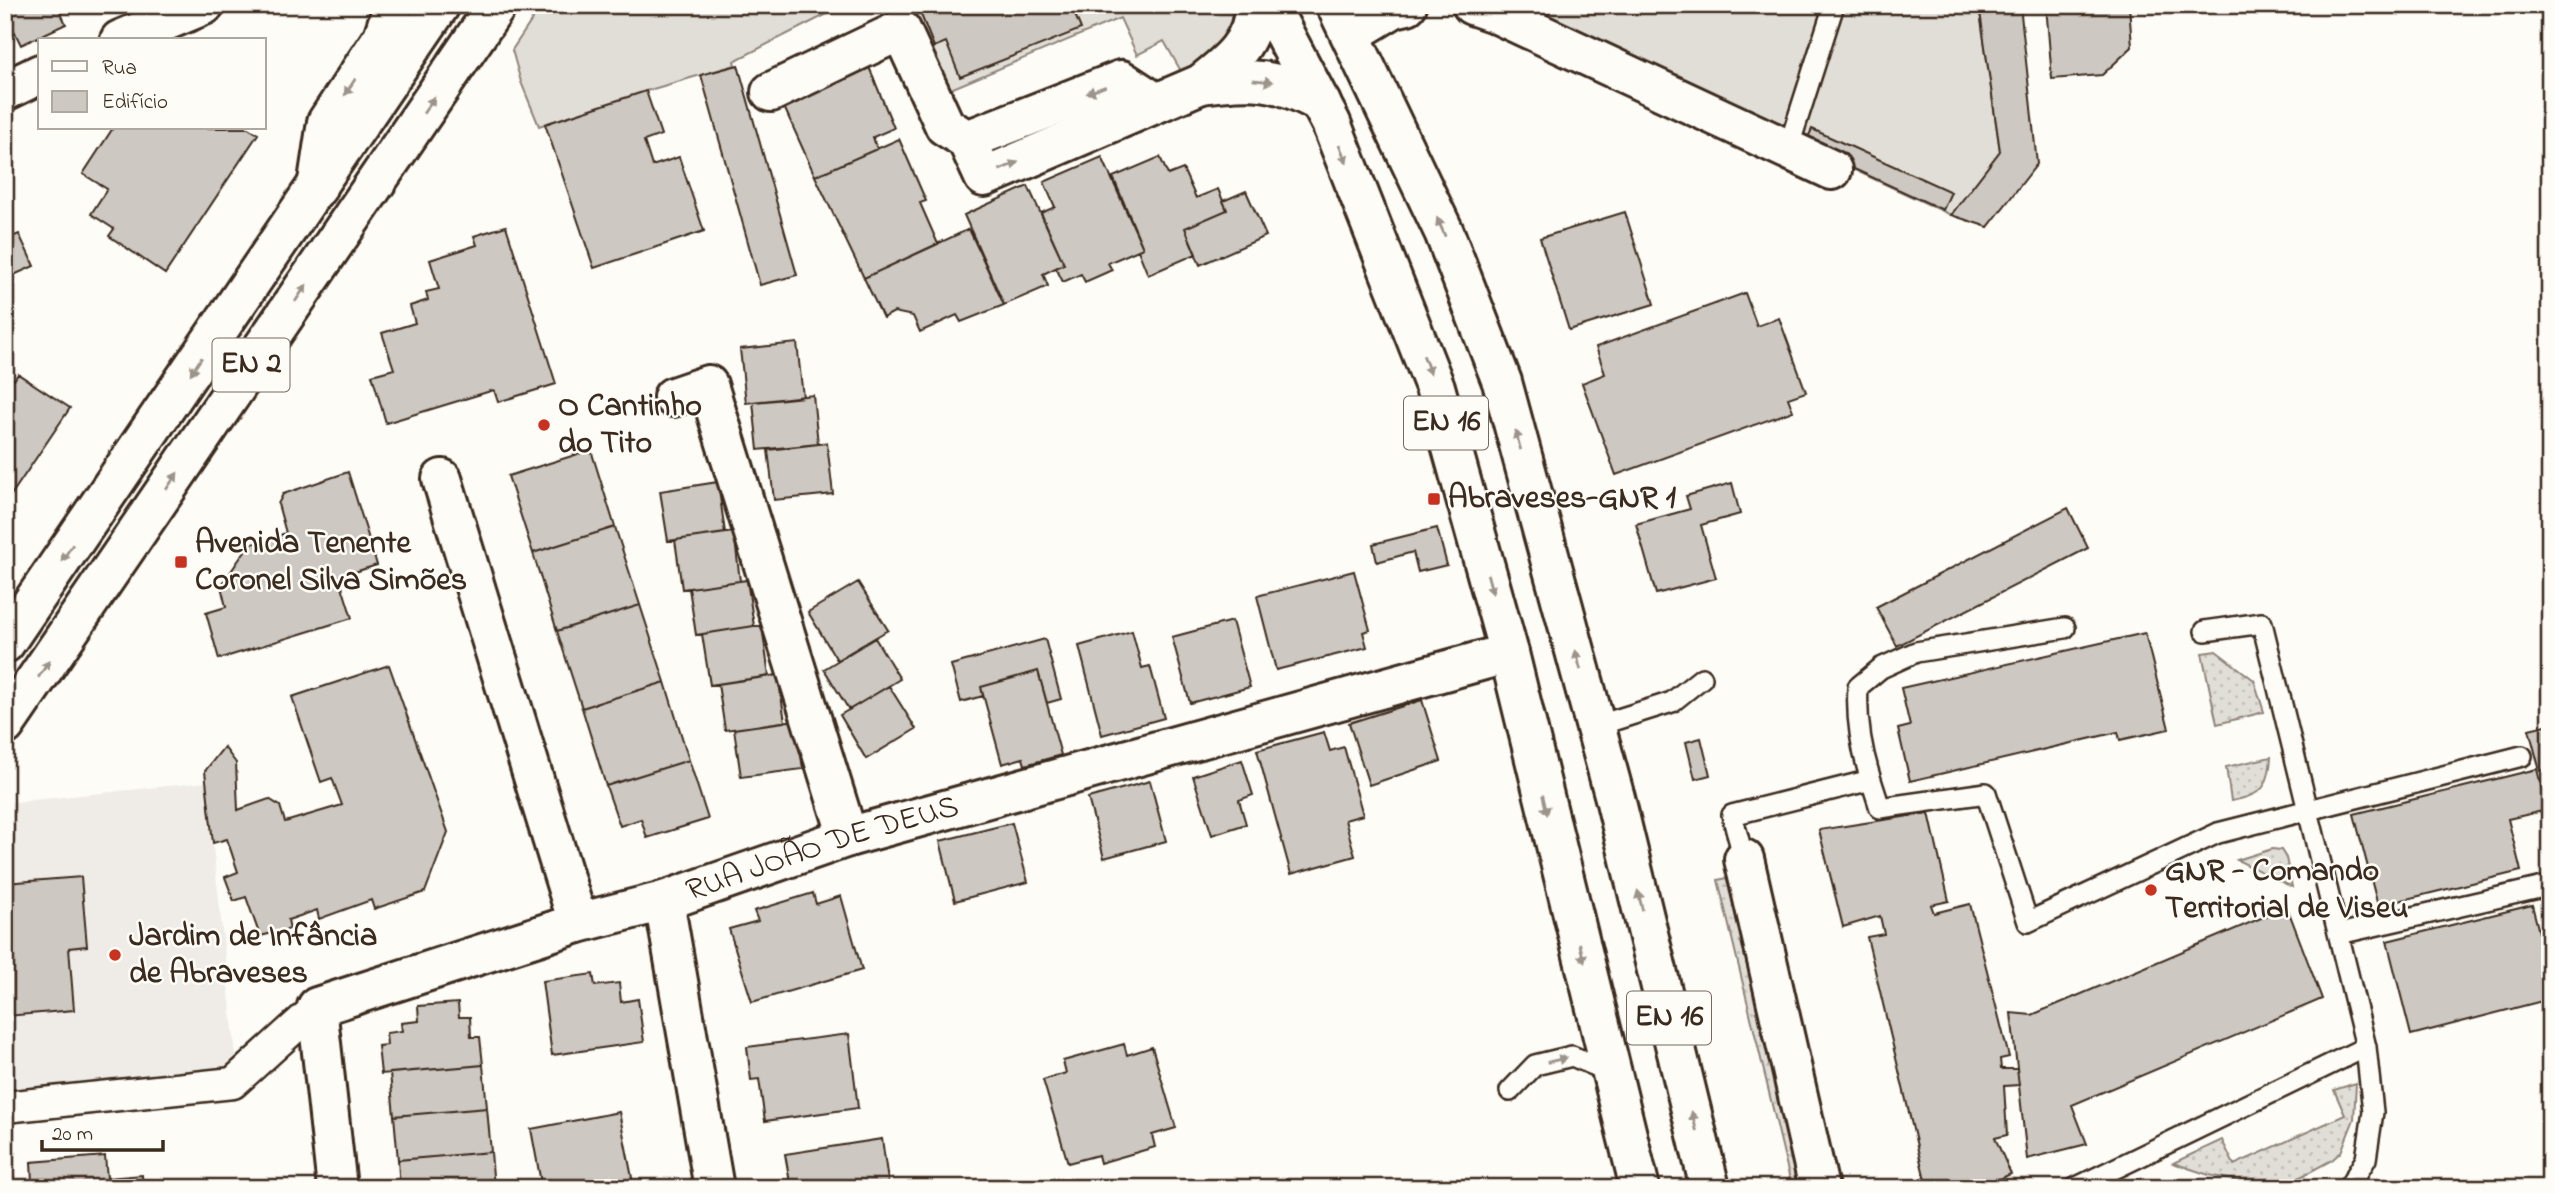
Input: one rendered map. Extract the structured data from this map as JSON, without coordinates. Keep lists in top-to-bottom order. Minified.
{"streets":{"street":["EN 2","EN 16","RUA JOÃO DE DEUS"]},"crossings":[["EN 16","RUA JOÃO DE DEUS"]],"places":{"other":["O Cantinho do Tito","GNR - Comando Territorial de Viseu","Jardim de Infância de Abraveses"],"transit":["Abraveses-GNR 1","Avenida Tenente Coronel Silva Simões"]},"legend":["Rua","Edifício"],"scale_bar":"20 m"}
